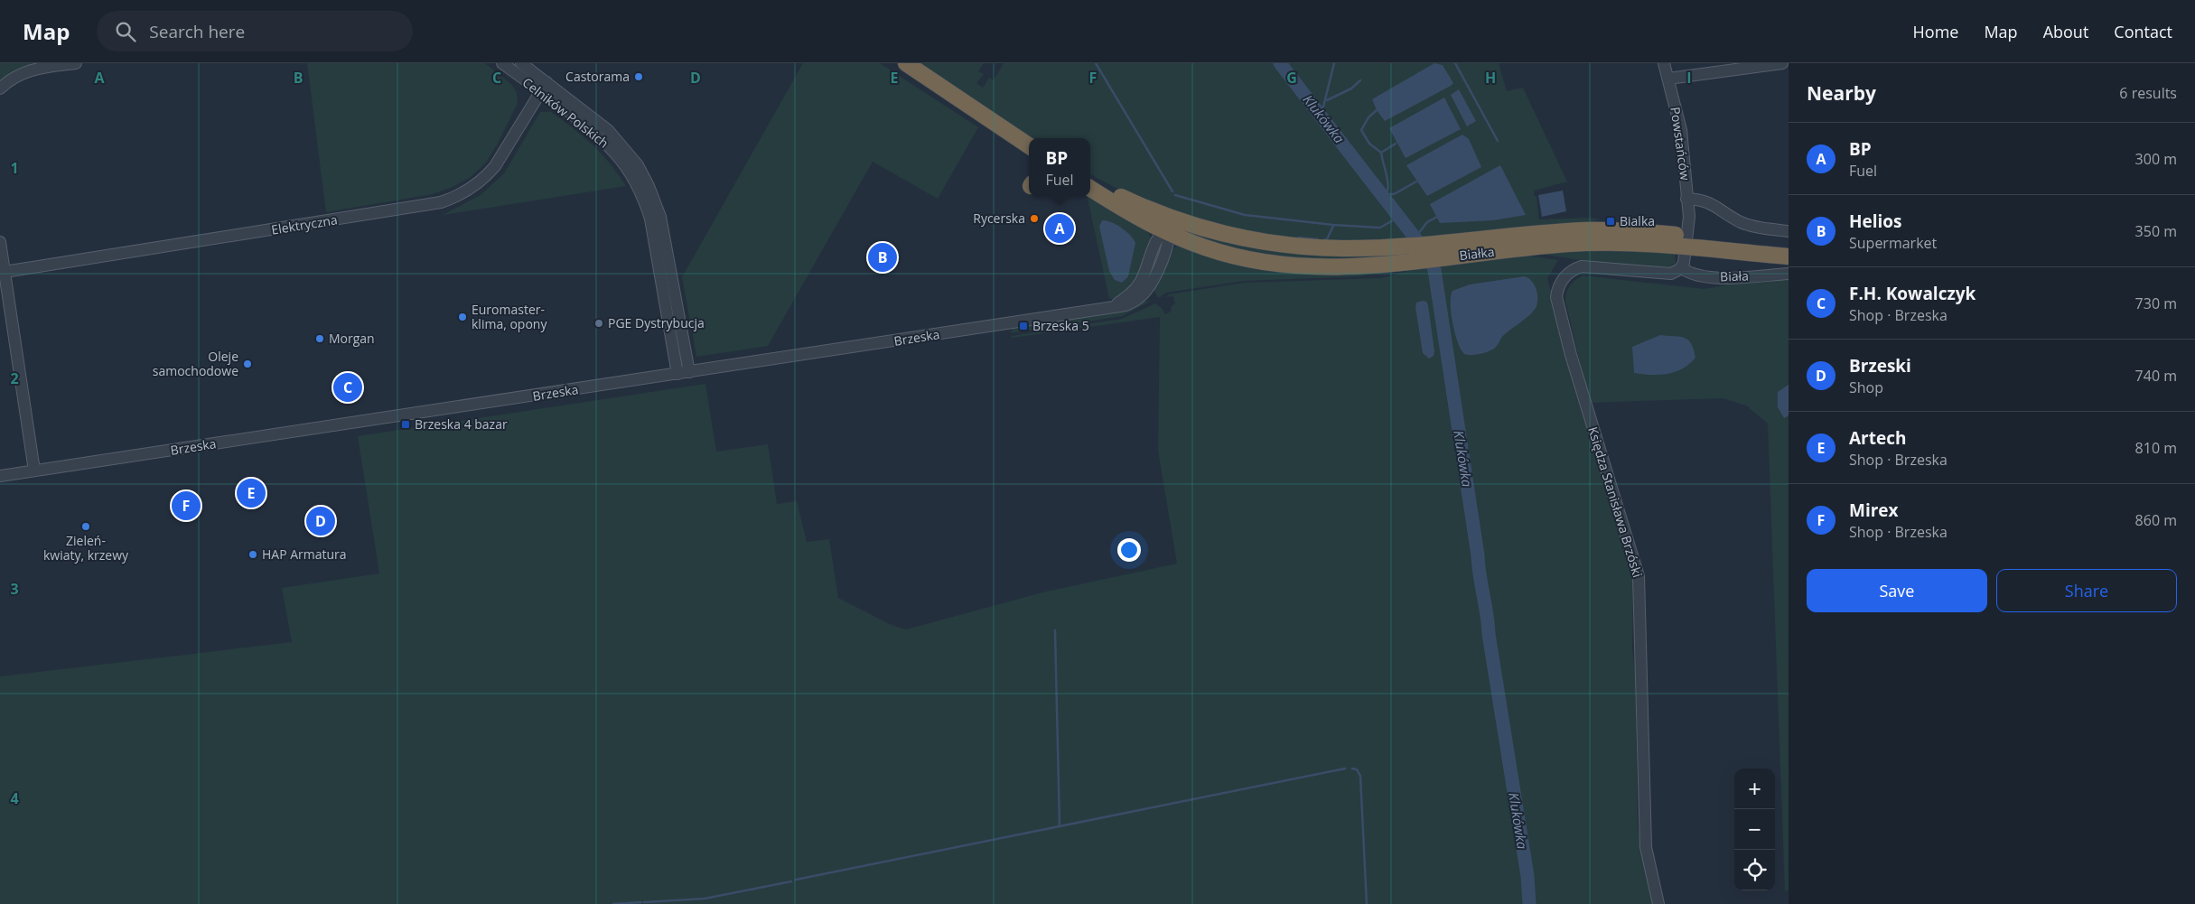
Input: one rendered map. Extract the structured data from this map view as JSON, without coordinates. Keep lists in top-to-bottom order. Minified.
{"streets":{"highway":["Białka"],"street":["Celników Polskich","Powstańców","Elektryczna","Biała","Brzeska","Księdza Stanisława Brzóski"]},"crossings":[["Celników Polskich","Elektryczna"],["Celników Polskich","Brzeska"],["Powstańców","Białka"],["Białka","Brzeska"],["Biała","Księdza Stanisława Brzóski"]],"water":["Klukówka"],"places":{"other":["Castorama","Rycerska","Euromaster- klima, opony","PGE Dystrybucja","Morgan","Oleje samochodowe","Zieleń- kwiaty, krzewy","HAP Armatura"],"transit":["Bialka","Brzeska 5","Brzeska 4 bazar"]},"page":{"header":"Map","search":"Search here","nav":["Home","Map","About","Contact"],"heading":["Nearby","6 results"],"list":[{"mark":"A","name":"BP","note":"Fuel","value":"300 m"},{"mark":"B","name":"Helios","note":"Supermarket","value":"350 m"},{"mark":"C","name":"F.H. Kowalczyk","note":"Shop · Brzeska","value":"730 m"},{"mark":"D","name":"Brzeski","note":"Shop","value":"740 m"},{"mark":"E","name":"Artech","note":"Shop · Brzeska","value":"810 m"},{"mark":"F","name":"Mirex","note":"Shop · Brzeska","value":"860 m"}],"popup":["BP","Fuel"],"pins":["A","B","C","E","F","D"],"buttons":["Save","Share"],"map_buttons":["+","−"]},"grid":{"columns":["A","B","C","D","E","F","G","H","I"],"rows":["1","2","3","4"]}}
